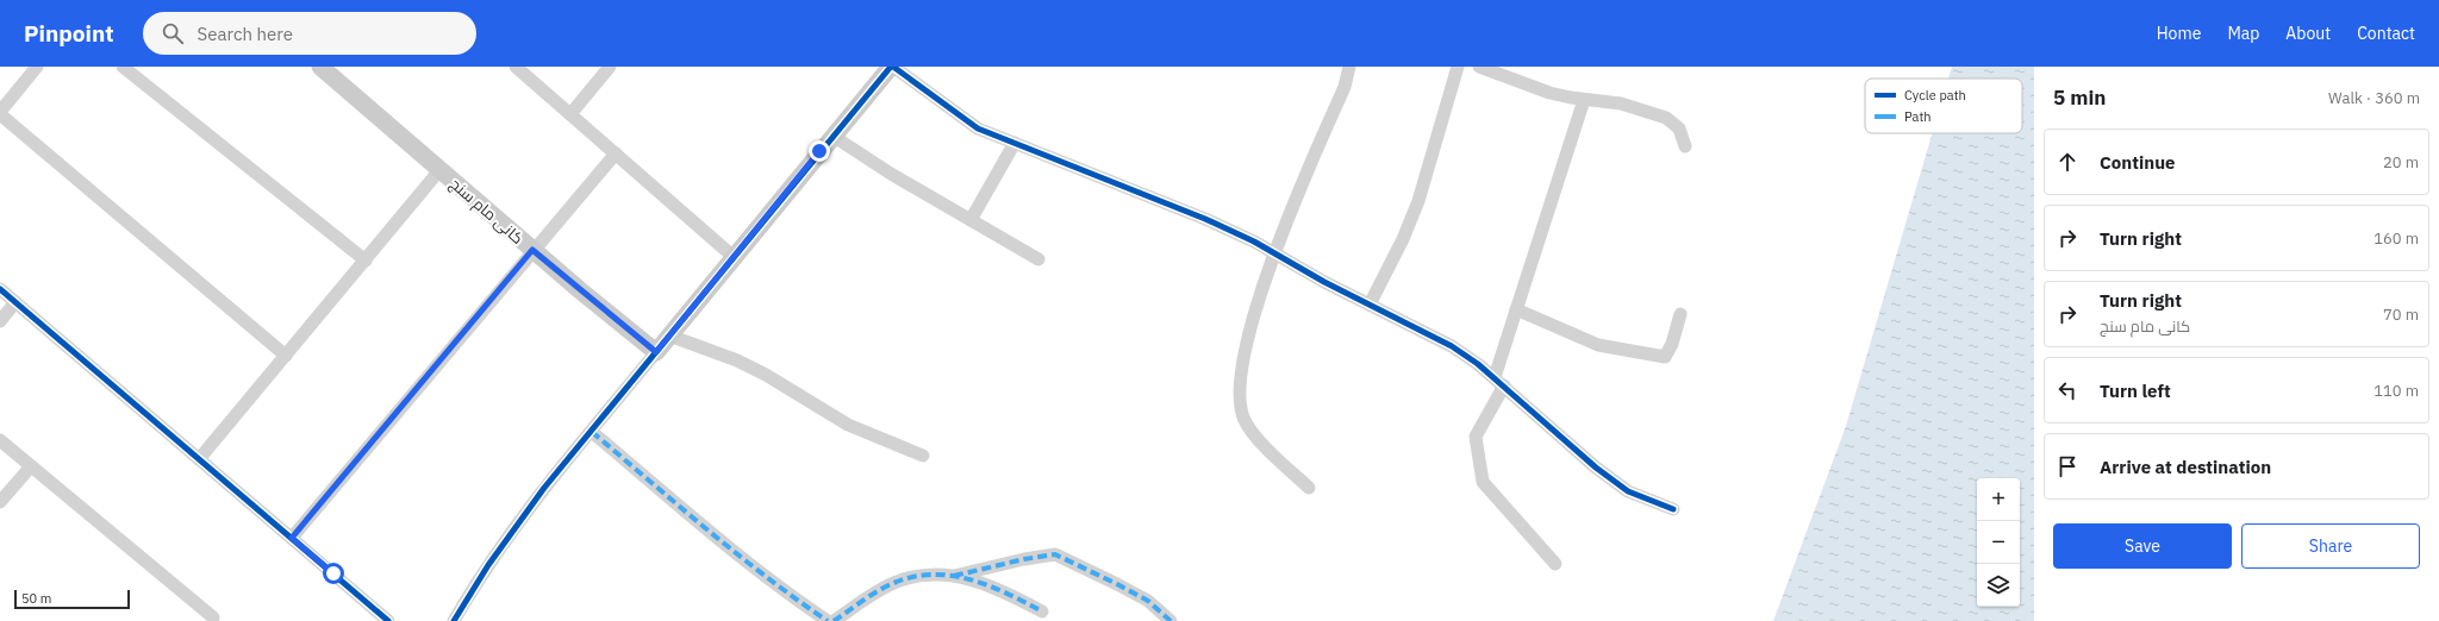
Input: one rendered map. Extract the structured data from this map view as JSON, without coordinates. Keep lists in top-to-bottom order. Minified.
{"streets":{"street":["کانی مام سنج"]},"legend":["Cycle path","Path"],"scale_bar":"50 m","page":{"header":"Pinpoint","search":"Search here","nav":["Home","Map","About","Contact"],"heading":["5 min","Walk · 360 m"],"list":[["Continue","20 m"],["Turn right","160 m"],["Turn right","کانی مام سنج","70 m"],["Turn left","110 m"],"Arrive at destination"],"map_buttons":["+","−"],"buttons":["Save","Share"],"scale":"50 m"}}
